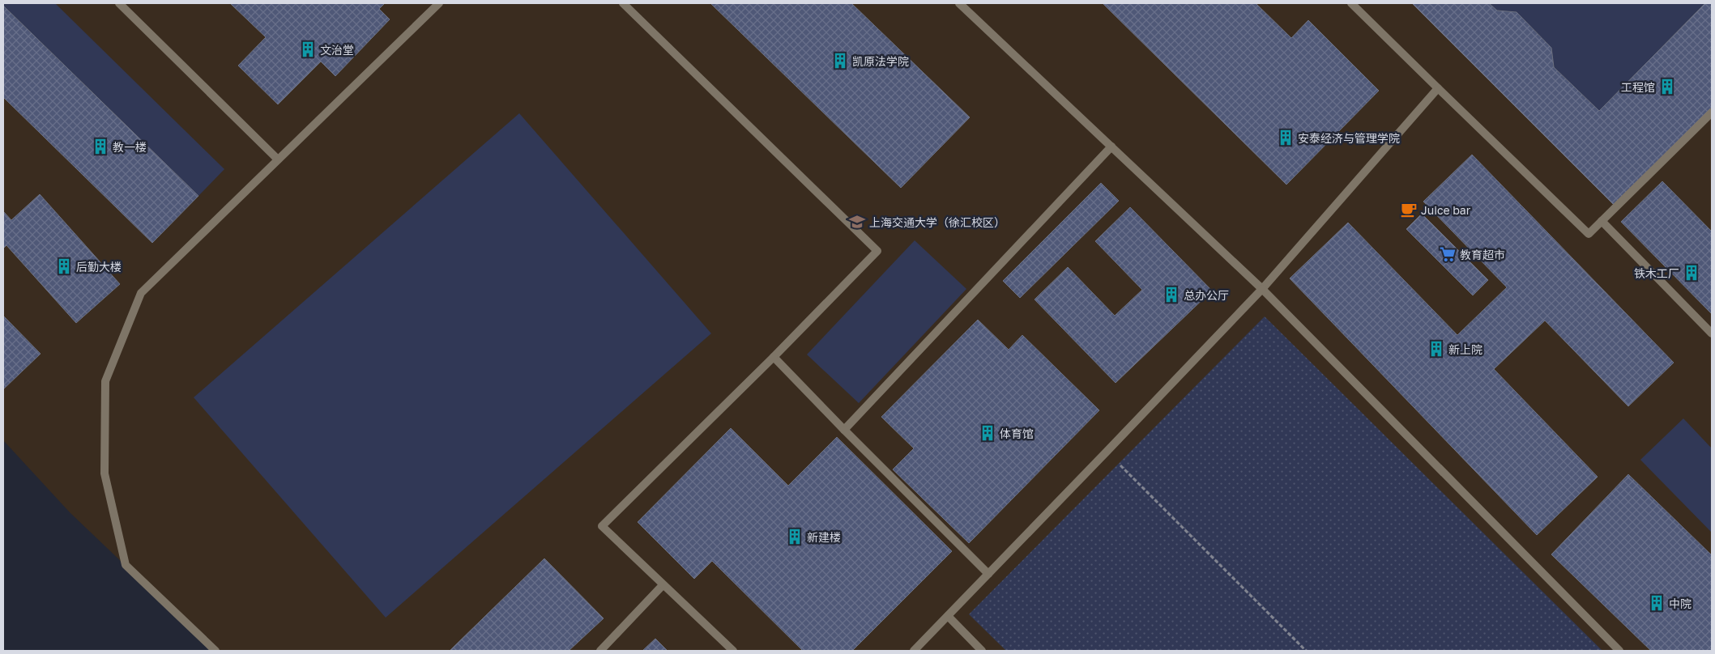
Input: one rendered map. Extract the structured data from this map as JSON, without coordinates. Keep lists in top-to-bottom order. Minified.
{"places":{"building":["文治堂","凯原法学院","工程馆","安泰经济与管理学院","教一楼","后勤大楼","铁木工厂","总办公厅","新上院","体育馆","新建楼","中院"],"cafe":["Juice bar"],"school or university":["上海交通大学（徐汇校区）"],"supermarket":["教育超市"]}}
